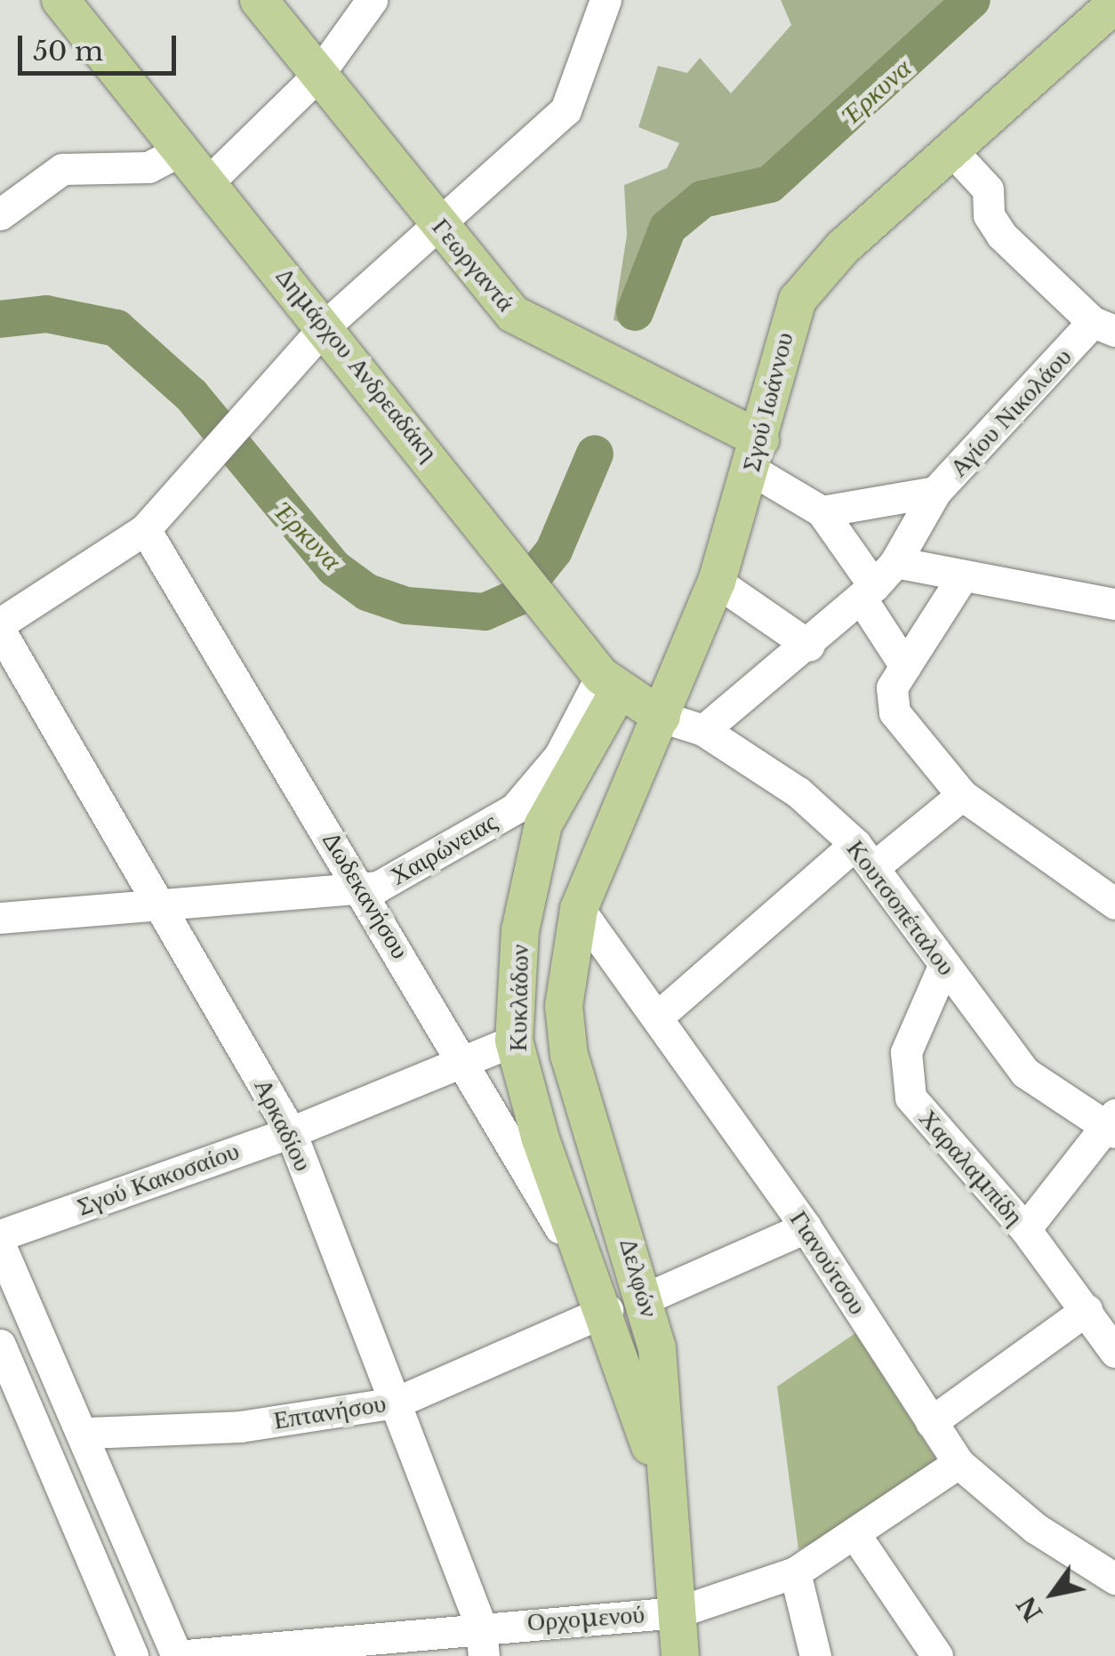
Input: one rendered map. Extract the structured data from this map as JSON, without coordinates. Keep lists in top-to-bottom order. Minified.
{"streets":{"main road":["Γεωργαντά","Δημάρχου Ανδρεαδάκη","Σγού Ιωάννου","Κυκλάδων","Δελφών"],"street":["Αγίου Νικολάου","Χαιρώνειας","Δωδεκανήσου","Κουτσοπέταλου","Αρκαδίου","Χαραλαμπίδη","Σγού Κακοσαίου","Γιανούτσου","Επτανήσου","Ορχομενού"]},"crossings":[["Γεωργαντά","Σγού Ιωάννου"],["Δημάρχου Ανδρεαδάκη","Σγού Ιωάννου"],["Δημάρχου Ανδρεαδάκη","Κουτσοπέταλου"],["Δημάρχου Ανδρεαδάκη","Κυκλάδων"],["Σγού Ιωάννου","Κουτσοπέταλου"],["Σγού Ιωάννου","Γιανούτσου"],["Σγού Ιωάννου","Δελφών"],["Χαιρώνειας","Δωδεκανήσου"],["Χαιρώνειας","Κυκλάδων"],["Χαιρώνειας","Αρκαδίου"],["Δωδεκανήσου","Κυκλάδων"],["Δωδεκανήσου","Σγού Κακοσαίου"],["Κουτσοπέταλου","Χαραλαμπίδη"],["Κυκλάδων","Σγού Κακοσαίου"],["Κυκλάδων","Επτανήσου"],["Αρκαδίου","Σγού Κακοσαίου"],["Αρκαδίου","Επτανήσου"],["Αρκαδίου","Ορχομενού"],["Γιανούτσου","Δελφών"],["Γιανούτσου","Ορχομενού"],["Δελφών","Ορχομενού"]],"water":["Έρκυνα"],"scale_bar":"50 m","north":"bottom left"}
